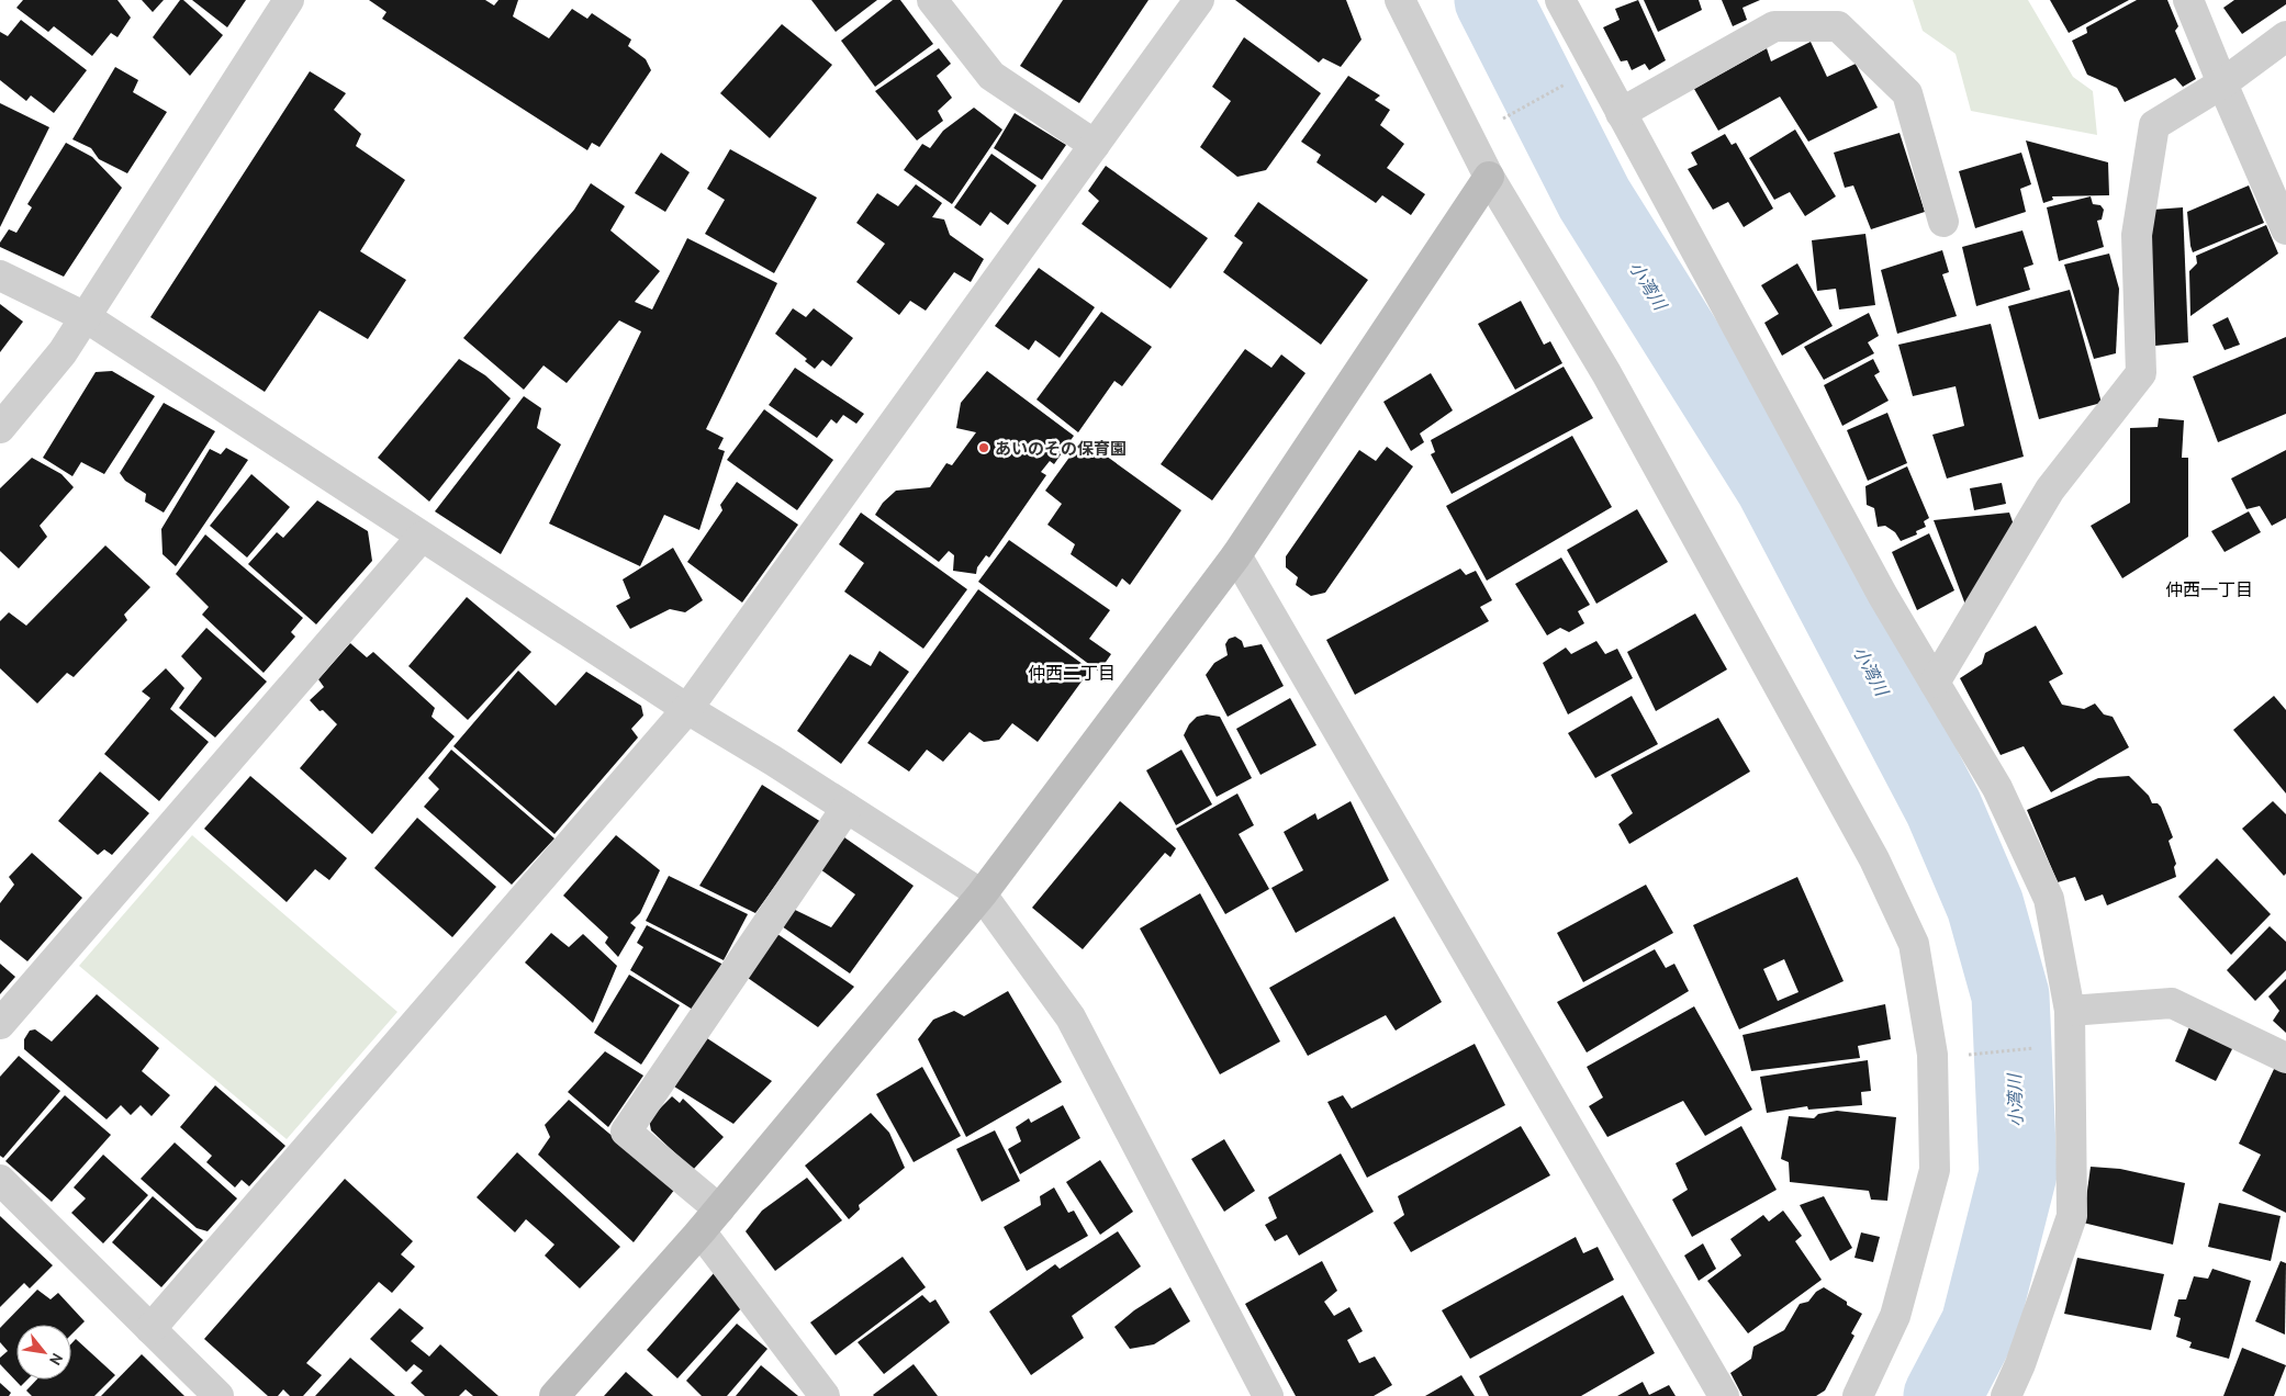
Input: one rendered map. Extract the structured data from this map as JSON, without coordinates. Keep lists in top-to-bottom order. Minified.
{"districts":["仲西一丁目","仲西二丁目"],"water":["小湾川"],"places":["あいのその保育園"],"north":"bottom right"}
